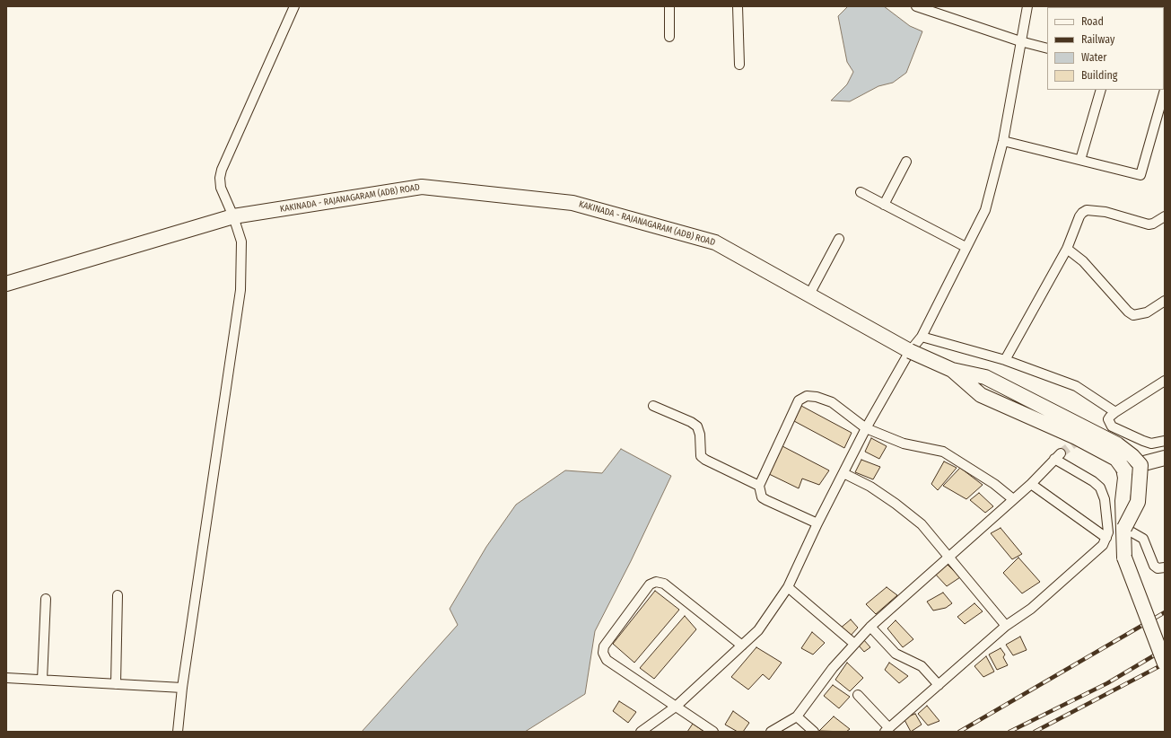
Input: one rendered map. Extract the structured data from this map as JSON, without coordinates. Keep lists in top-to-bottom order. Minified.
{"streets":{"main road":["KAKINADA - RAJANAGARAM (ADB) ROAD"]},"legend":["Road","Railway","Water","Building"]}
